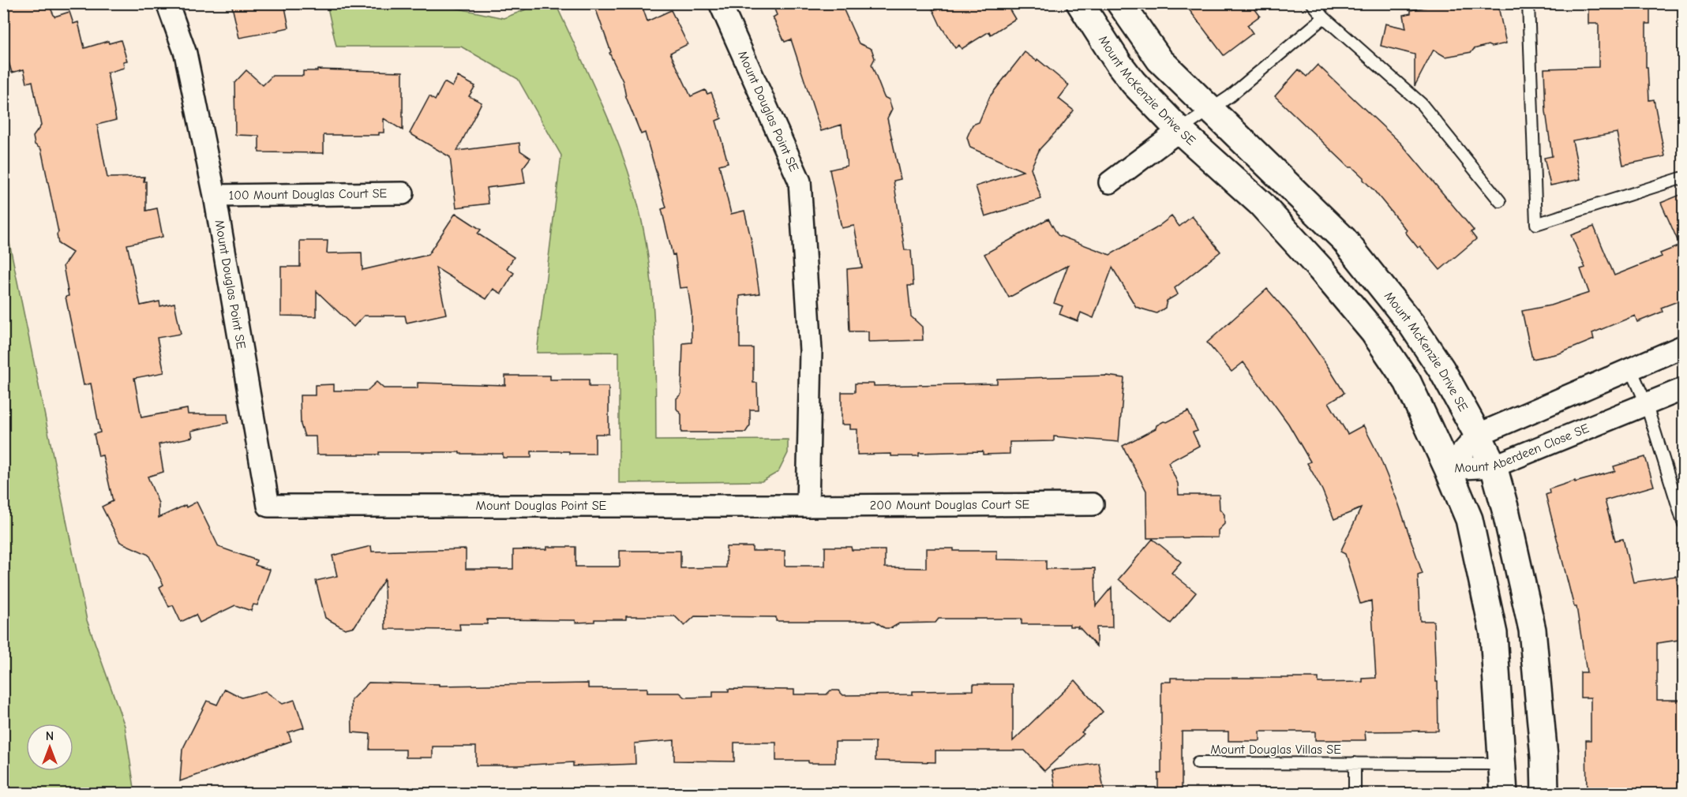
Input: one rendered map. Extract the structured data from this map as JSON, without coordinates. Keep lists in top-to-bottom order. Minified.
{"streets":{"street":["Mount McKenzie Drive SE","Mount Douglas Point SE","100 Mount Douglas Court SE","Mount Aberdeen Close SE","200 Mount Douglas Court SE"],"lane":["Mount Douglas Villas SE"]},"crossings":[["Mount McKenzie Drive SE","Mount Aberdeen Close SE"],["Mount McKenzie Drive SE","Mount Douglas Villas SE"],["Mount Douglas Point SE","100 Mount Douglas Court SE"],["Mount Douglas Point SE","200 Mount Douglas Court SE"]],"north":"top"}
